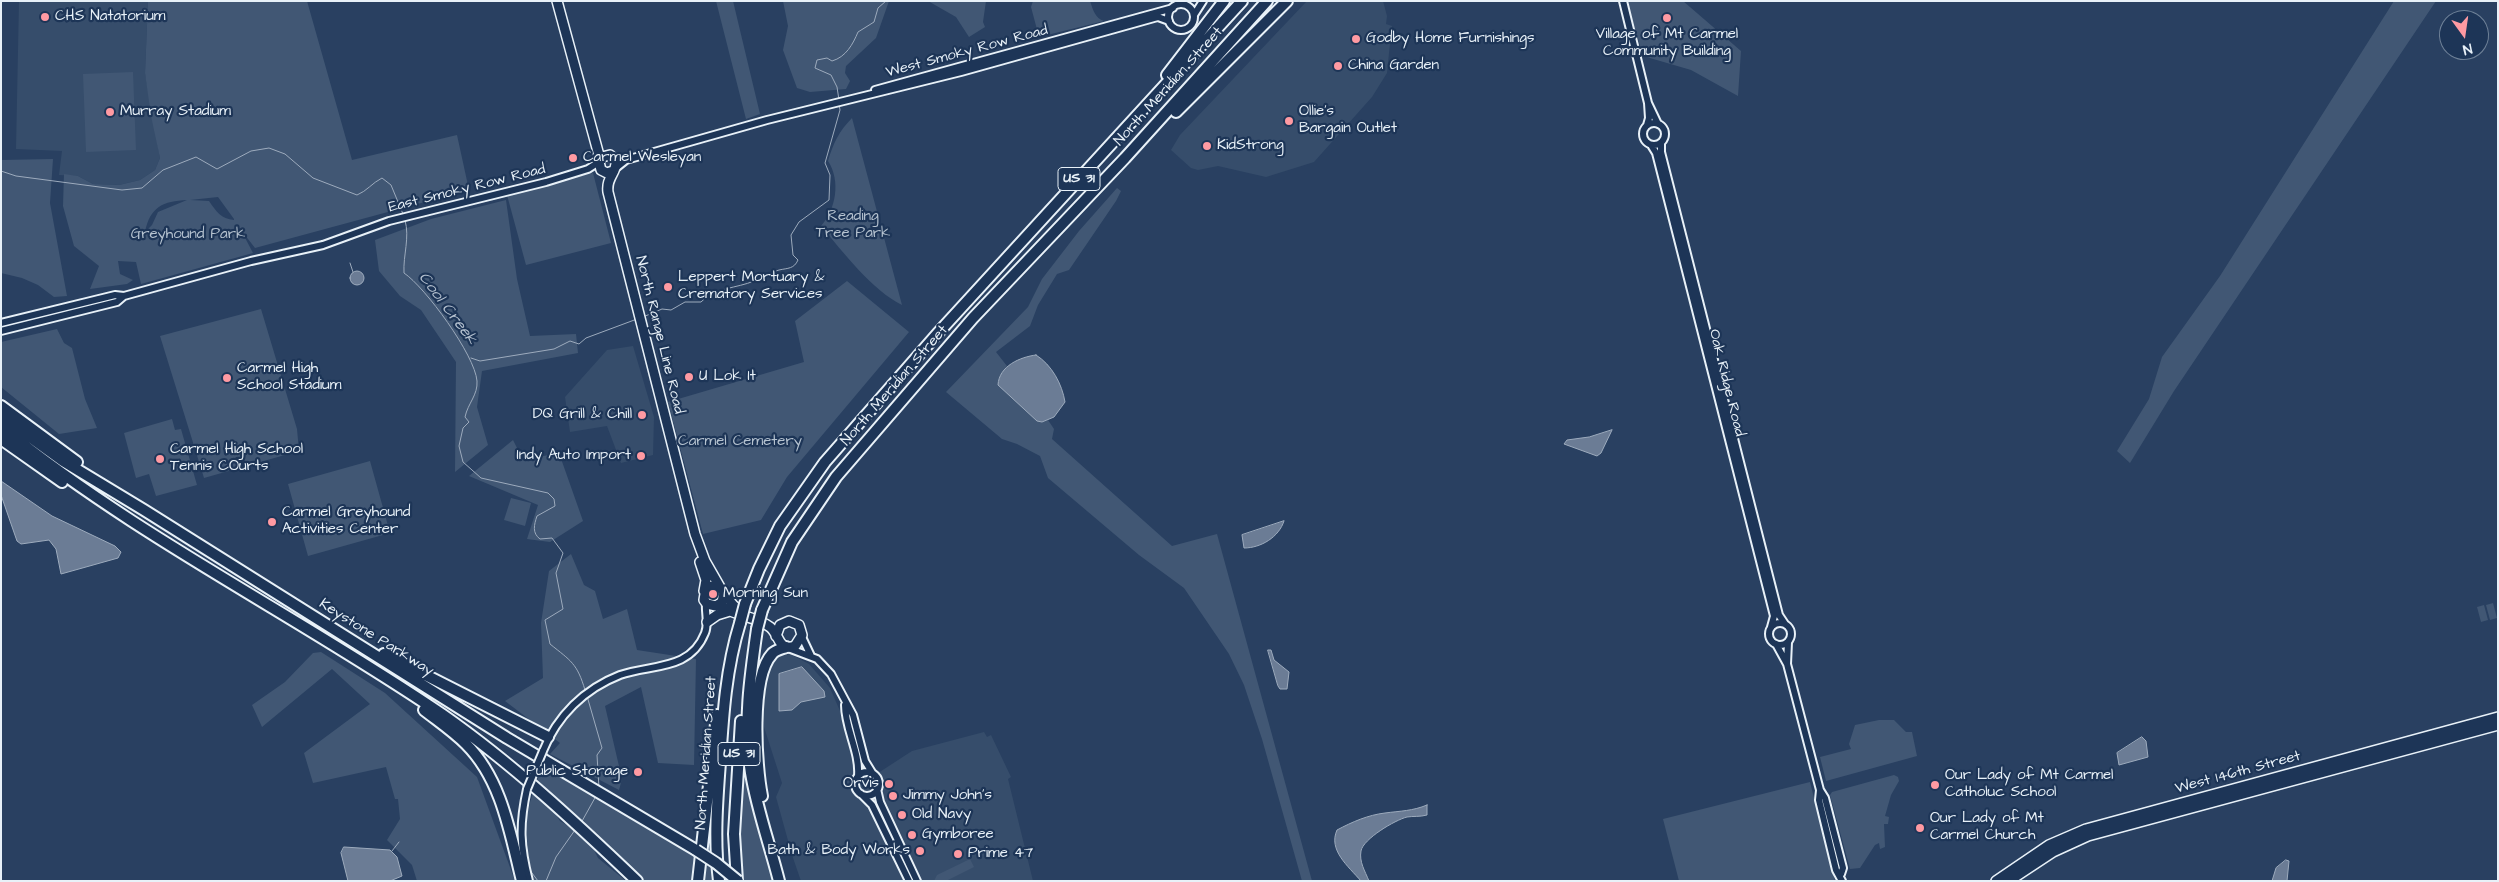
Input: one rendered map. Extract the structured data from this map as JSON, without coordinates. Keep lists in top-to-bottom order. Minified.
{"streets":{"highway":["North Meridian Street","US 31","Keystone Parkway"],"main road":["North Range Line Road","West 146th Street"],"street":["West Smoky Row Road","East Smoky Row Road","Oak Ridge Road"]},"crossings":[["West Smoky Row Road","East Smoky Row Road"],["West Smoky Row Road","North Range Line Road"],["North Meridian Street","Keystone Parkway"],["East Smoky Row Road","North Range Line Road"]],"water":["Cool Creek"],"parks":["Reading Tree Park","Greyhound Park","Carmel Cemetery"],"places":["CHS Natatorium","Village of Mt Carmel Community Building","Godby Home Furnishings","China Garden","Murray Stadium","Ollie's Bargain Outlet","KidStrong","Carmel Wesleyan","Leppert Mortuary & Crematory Services","U Lok It","Carmel High School Stadium","DQ Grill & Chill","Indy Auto Import","Carmel High School Tennis COurts","Carmel Greyhound Activities Center","Morning Sun","Public Storage","Orvis","Our Lady of Mt Carmel Catholuc School","Jimmy John's","Old Navy","Our Lady of Mt Carmel Church","Gymboree","Bath & Body Works","Prime 47"],"north":"bottom"}
